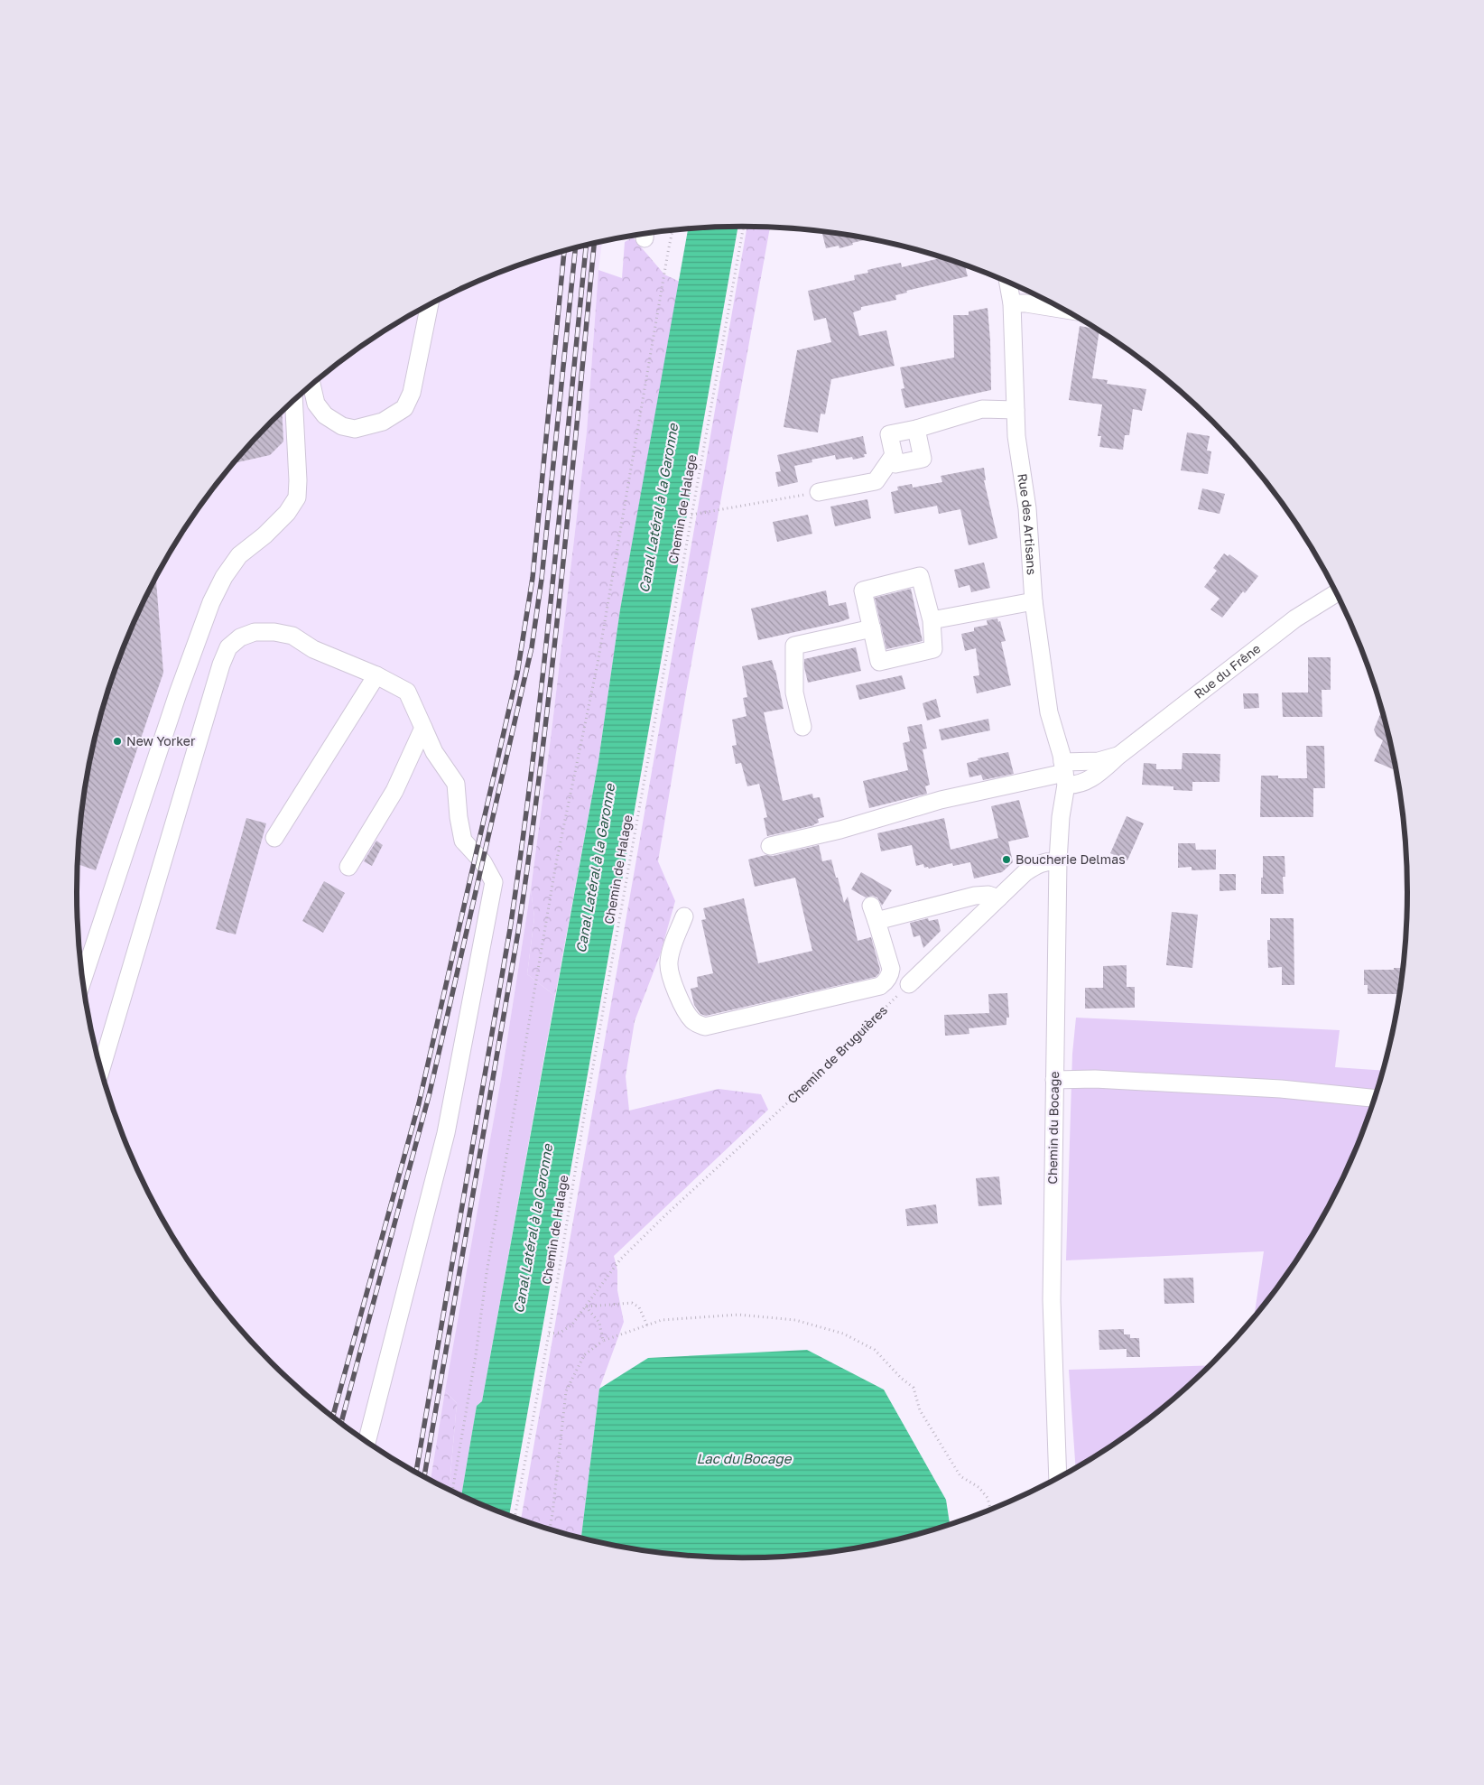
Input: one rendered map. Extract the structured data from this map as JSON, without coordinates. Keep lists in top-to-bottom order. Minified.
{"streets":{"street":["Rue des Artisans","Rue du Frêne","Chemin du Bocage"],"path":["Chemin de Halage","Chemin de Bruguières"]},"crossings":[["Chemin de Halage","Chemin de Bruguières"],["Rue des Artisans","Rue du Frêne"],["Rue des Artisans","Chemin du Bocage"],["Rue du Frêne","Chemin du Bocage"]],"water":["Canal Latéral à la Garonne","Lac du Bocage"],"places":["New Yorker","Boucherie Delmas"]}
